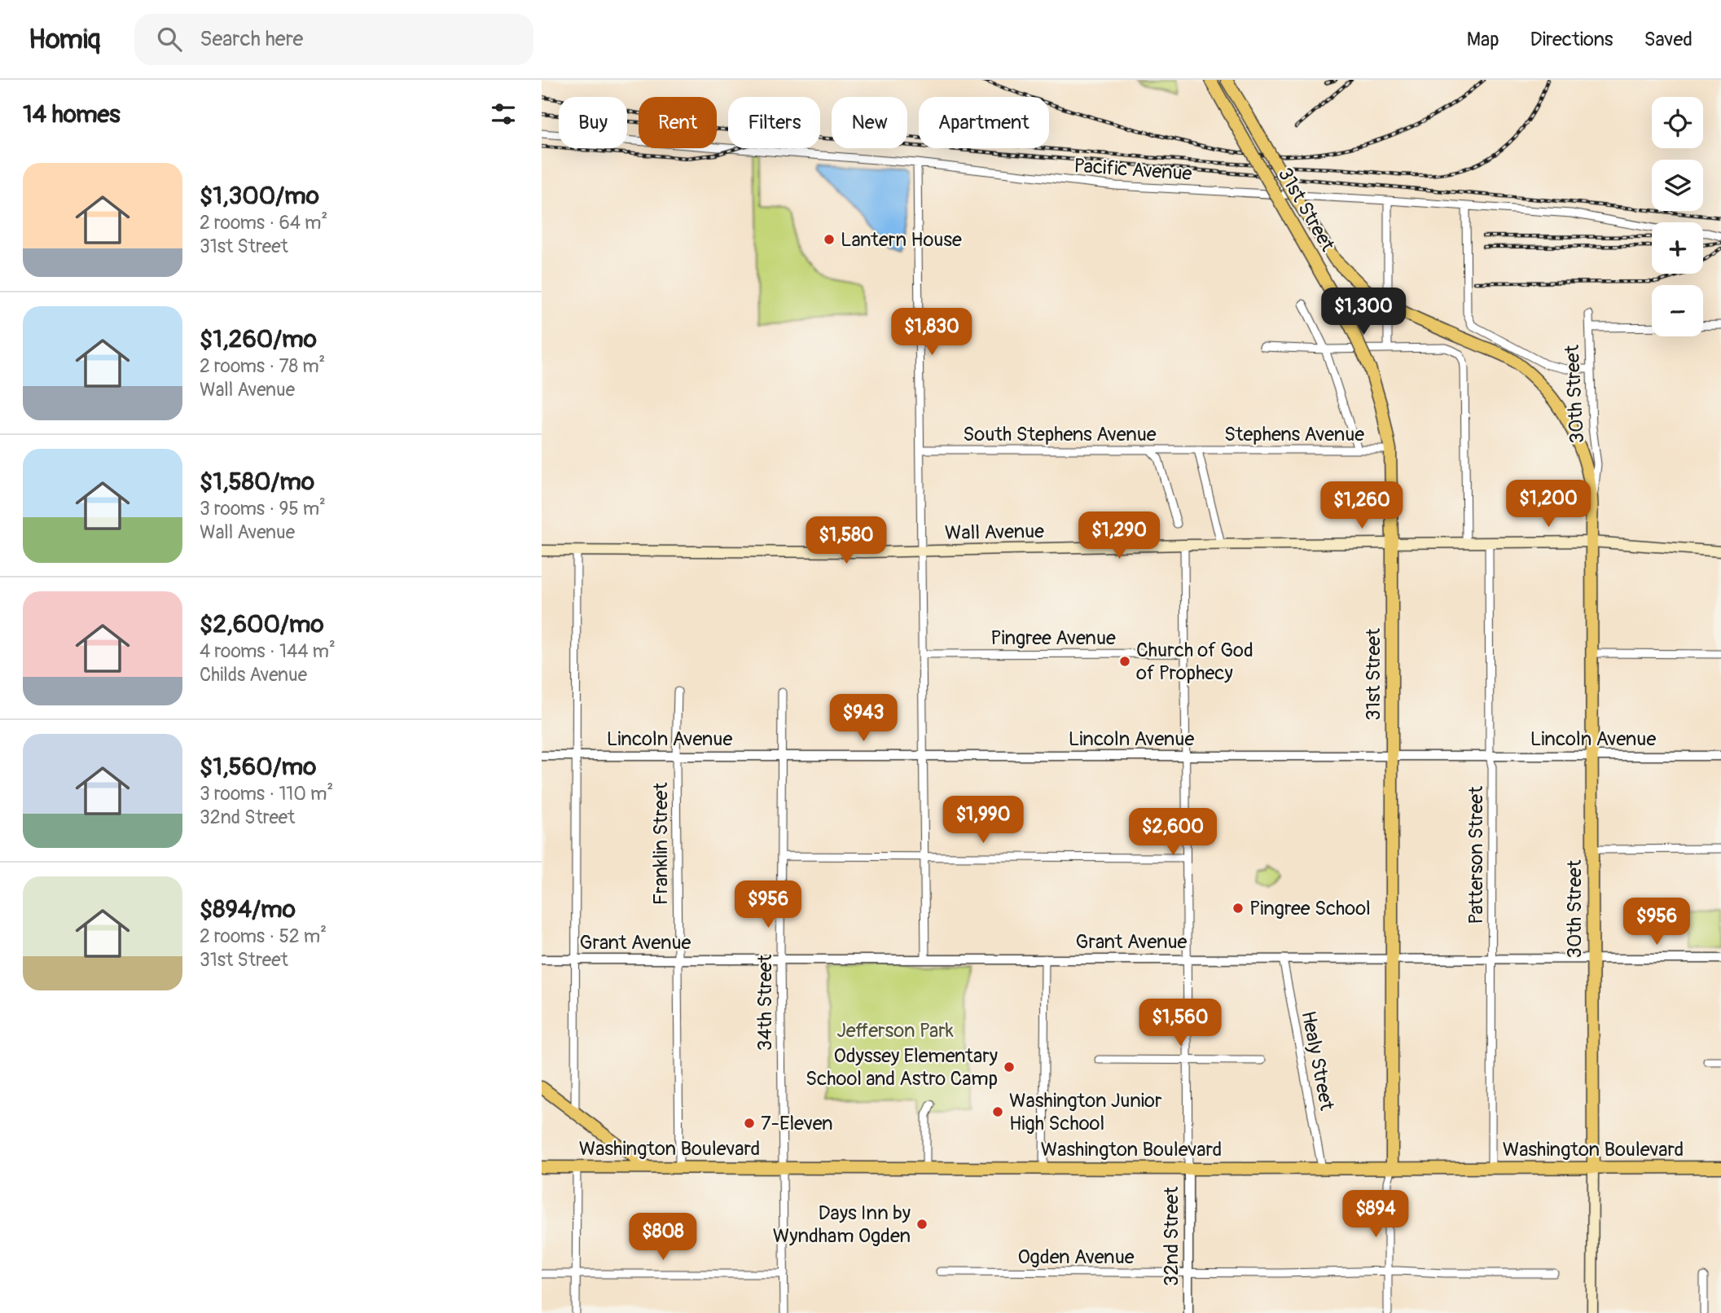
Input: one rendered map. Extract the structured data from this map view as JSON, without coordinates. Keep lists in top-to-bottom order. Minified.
{"streets":{"main road":["31st Street","30th Street","Wall Avenue","Washington Boulevard"],"street":["Pacific Avenue","South Stephens Avenue","Stephens Avenue","Pingree Avenue","Lincoln Avenue","Franklin Street","Patterson Street","Grant Avenue","34th Street","Healy Street","32nd Street","Ogden Avenue"]},"crossings":[["31st Street","Stephens Avenue"],["31st Street","Wall Avenue"],["31st Street","Lincoln Avenue"],["31st Street","Grant Avenue"],["31st Street","Washington Boulevard"],["31st Street","Ogden Avenue"],["30th Street","Wall Avenue"],["30th Street","Lincoln Avenue"],["30th Street","Grant Avenue"],["30th Street","Washington Boulevard"],["South Stephens Avenue","Stephens Avenue"],["Wall Avenue","Patterson Street"],["Wall Avenue","32nd Street"],["Pingree Avenue","32nd Street"],["Lincoln Avenue","Franklin Street"],["Lincoln Avenue","Patterson Street"],["Lincoln Avenue","34th Street"],["Lincoln Avenue","32nd Street"],["Franklin Street","Grant Avenue"],["Franklin Street","Washington Boulevard"],["Patterson Street","Grant Avenue"],["Patterson Street","Washington Boulevard"],["Grant Avenue","34th Street"],["Grant Avenue","Healy Street"],["Grant Avenue","32nd Street"],["34th Street","Washington Boulevard"],["Healy Street","Washington Boulevard"],["Washington Boulevard","32nd Street"],["32nd Street","Ogden Avenue"]],"parks":["Jefferson Park"],"places":["Lantern House","Church of God of Prophecy","Pingree School","Odyssey Elementary School and Astro Camp","Washington Junior High School","7-Eleven","Days Inn by Wyndham Ogden"],"page":{"header":"Homiq","search":"Search here","nav":["Map","Directions","Saved"],"heading":"14 homes","map_buttons":["+","−"],"chip":["Buy","Rent","Filters","New","Apartment"],"list":[{"name":"$1,300/mo","note":"2 rooms · 64 m² · 31st Street"},{"name":"$1,260/mo","note":"2 rooms · 78 m² · Wall Avenue"},{"name":"$1,580/mo","note":"3 rooms · 95 m² · Wall Avenue"},{"name":"$2,600/mo","note":"4 rooms · 144 m² · Childs Avenue"},{"name":"$1,560/mo","note":"3 rooms · 110 m² · 32nd Street"},{"name":"$894/mo","note":"2 rooms · 52 m² · 31st Street"}],"price":["$1,300","$1,830","$1,200","$1,260","$1,290","$1,580","$943","$1,990","$2,600","$956","$956","$1,560","$894","$808"]}}
